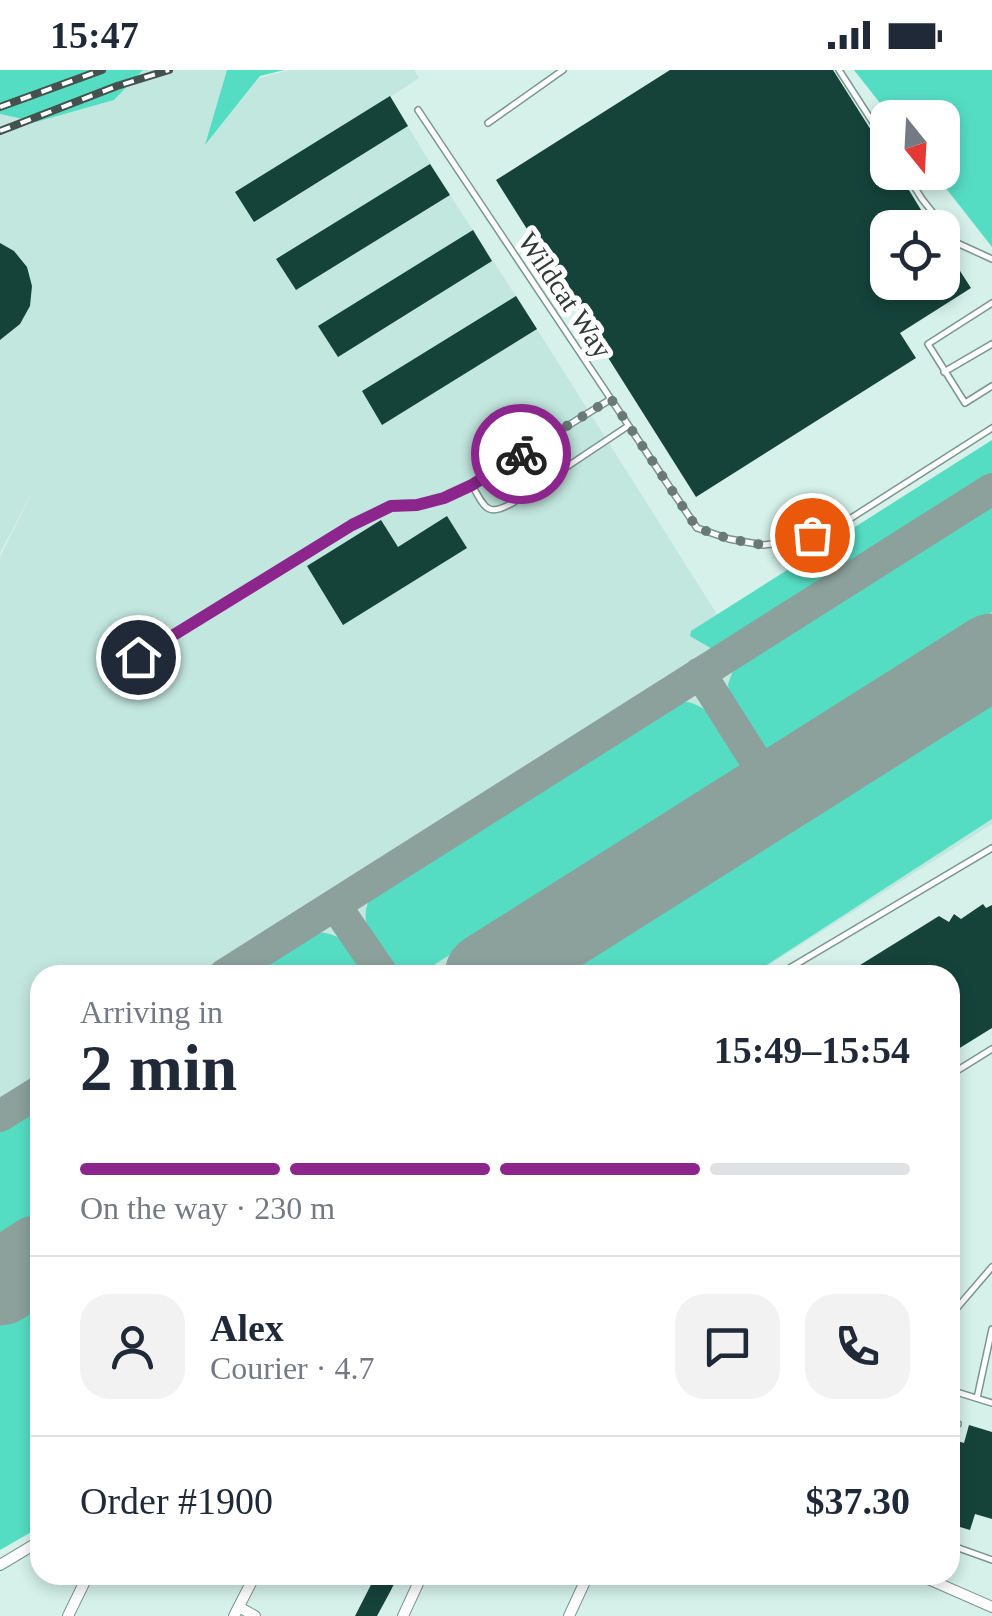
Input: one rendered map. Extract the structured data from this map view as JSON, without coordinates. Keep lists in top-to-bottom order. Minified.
{"streets":{"lane":["Wildcat Way"]},"north":"bottom","page":{"status":"15:47","heading":["2 min","Arriving in","15:49–15:54"],"panel":["Alex","Courier · 4.7","Order #1900","$37.30"],"bar":"On the way · 230 m"}}
